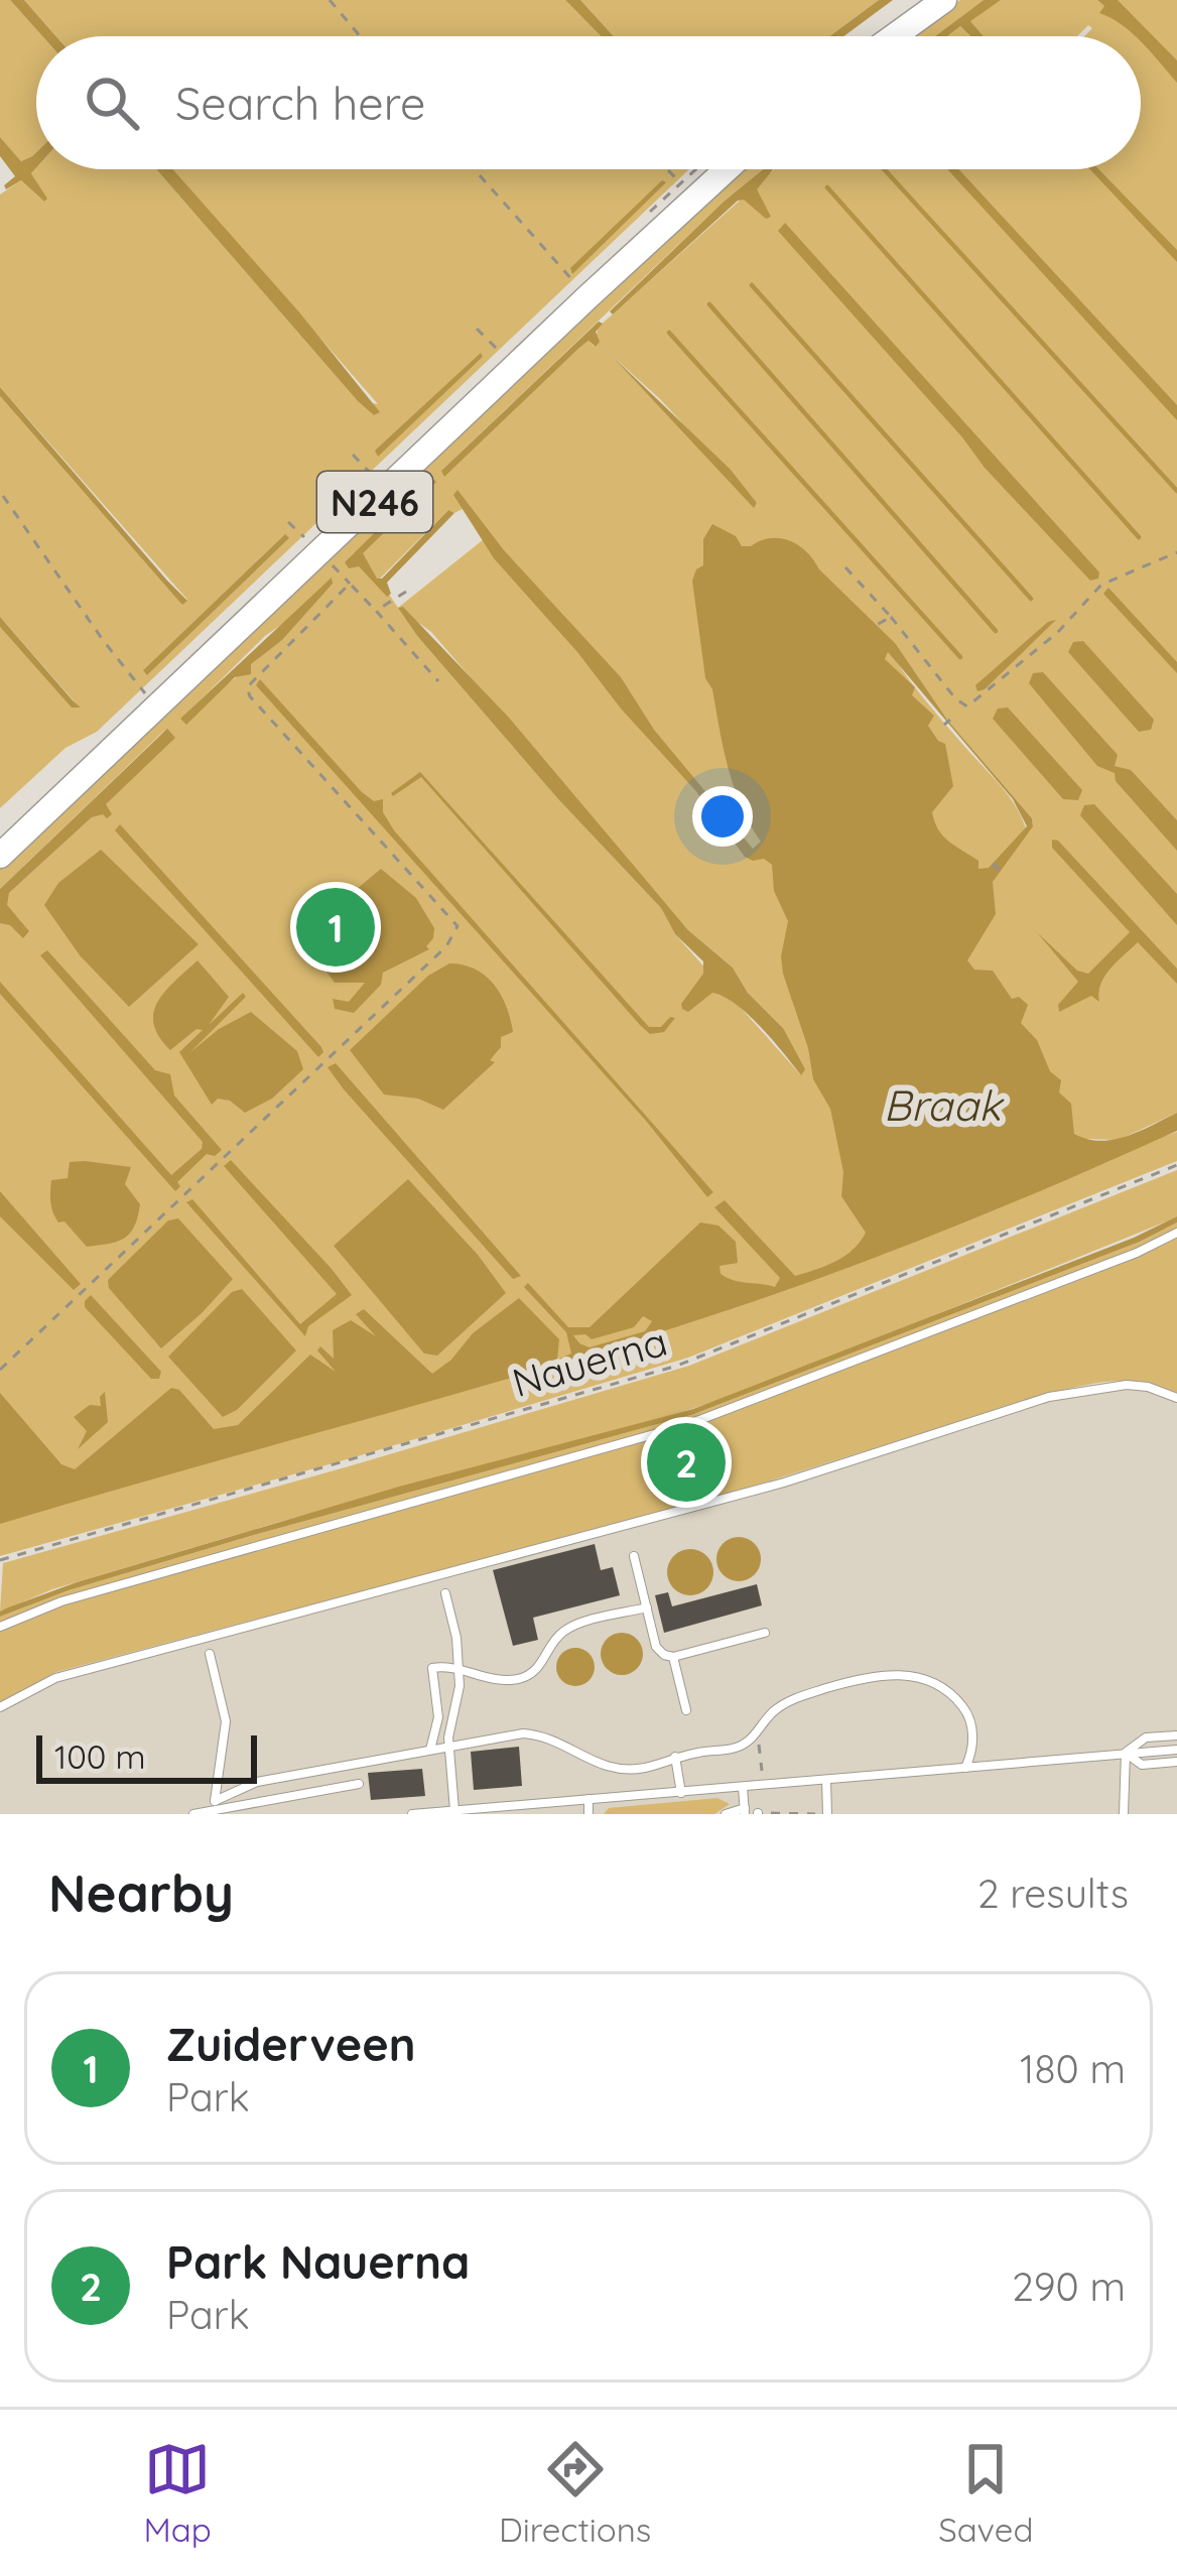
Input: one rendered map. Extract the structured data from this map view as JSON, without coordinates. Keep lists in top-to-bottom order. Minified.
{"streets":{"main road":["N246"],"path":["Nauerna"]},"water":["Braak"],"scale_bar":"100 m","page":{"search":"Search here","pins":["1","2"],"scale":"100 m","heading":["Nearby","2 results"],"list":[{"mark":"1","name":"Zuiderveen","note":"Park","value":"180 m"},{"mark":"2","name":"Park Nauerna","note":"Park","value":"290 m"}],"nav":["Map","Directions","Saved"]}}
